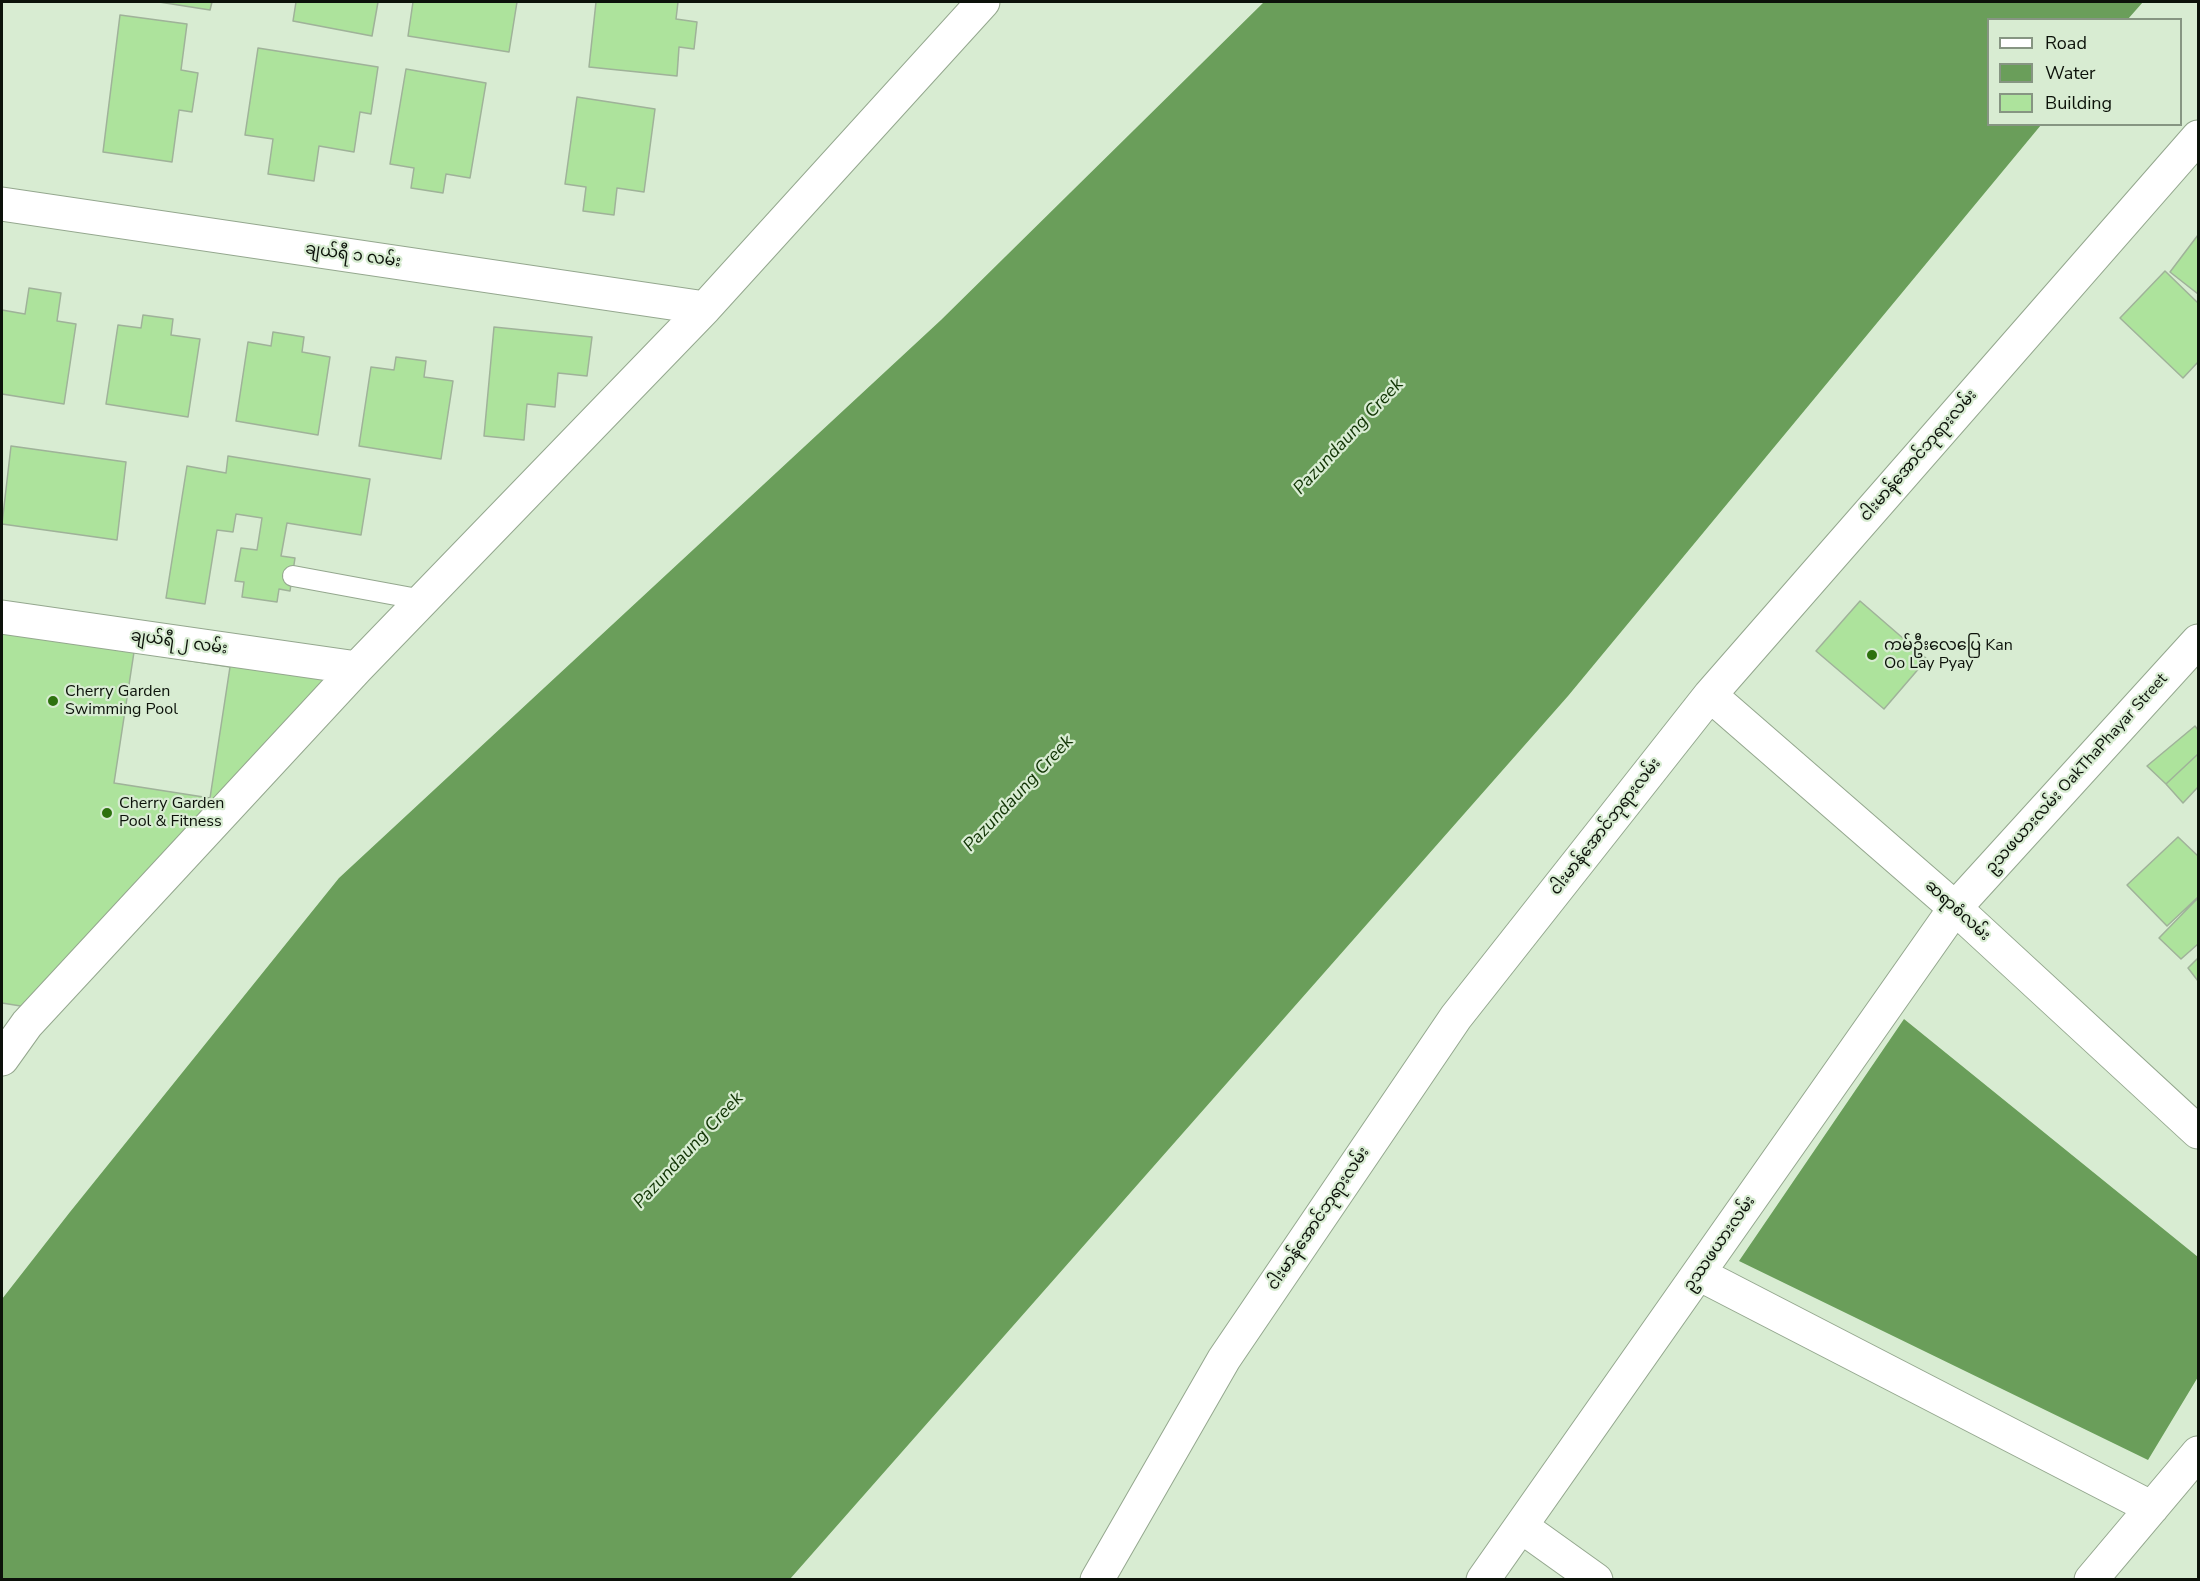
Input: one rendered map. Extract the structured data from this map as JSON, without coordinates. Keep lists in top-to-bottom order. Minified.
{"streets":{"street":["ချယ်ရီ ၁ လမ်း","ငါးမာန်အောင်ဘုရားလမ်း","ချယ်ရီ ၂ လမ်း","ဥသဖယားလမ်း OakThaPhayar Street","ဆရာစံလမ်း","ဥဿဖယားလမ်း"]},"crossings":[["ငါးမာန်အောင်ဘုရားလမ်း","ဆရာစံလမ်း"],["ဥသဖယားလမ်း OakThaPhayar Street","ဆရာစံလမ်း"],["ဥသဖယားလမ်း OakThaPhayar Street","ဥဿဖယားလမ်း"],["ဆရာစံလမ်း","ဥဿဖယားလမ်း"]],"water":["Pazundaung Creek"],"places":["ကမ်ဦးလေပြေ Kan Oo Lay Pyay","Cherry Garden Swimming Pool","Cherry Garden Pool & Fitness"],"legend":["Road","Water","Building"]}
